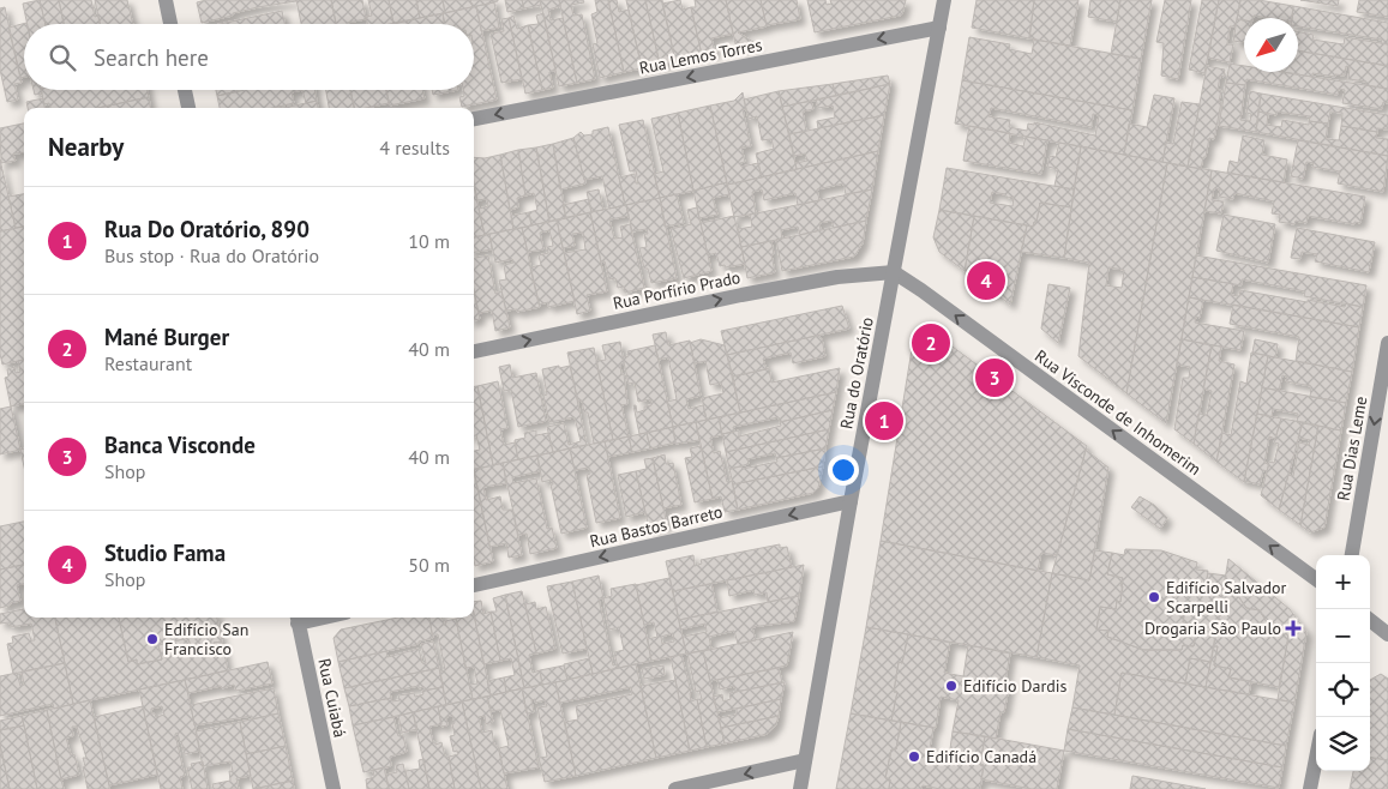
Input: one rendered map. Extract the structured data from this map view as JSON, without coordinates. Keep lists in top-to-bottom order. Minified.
{"streets":{"street":["Rua Lemos Torres","Rua Porfírio Prado","Rua do Oratório","Rua Visconde de Inhomerim","Rua Dias Leme","Rua Bastos Barreto","Rua Cuiabá"]},"crossings":[["Rua Lemos Torres","Rua do Oratório"],["Rua Porfírio Prado","Rua do Oratório"],["Rua Porfírio Prado","Rua Visconde de Inhomerim"],["Rua do Oratório","Rua Visconde de Inhomerim"],["Rua do Oratório","Rua Bastos Barreto"]],"one_way":["Rua Lemos Torres","Rua Porfírio Prado","Rua Visconde de Inhomerim","Rua Dias Leme","Rua Bastos Barreto"],"places":{"other":["Edifício Salvador Scarpelli","Edifício San Francisco","Edifício Dardis","Edifício Canadá"],"health":["Drogaria São Paulo"]},"north":"bottom left","page":{"search":"Search here","heading":["Nearby","4 results"],"list":[{"mark":"1","name":"Rua Do Oratório, 890","note":"Bus stop · Rua do Oratório","value":"10 m"},{"mark":"2","name":"Mané Burger","note":"Restaurant","value":"40 m"},{"mark":"3","name":"Banca Visconde","note":"Shop","value":"40 m"},{"mark":"4","name":"Studio Fama","note":"Shop","value":"50 m"}],"pins":["4","2","3","1"],"map_buttons":["+","−"]}}
